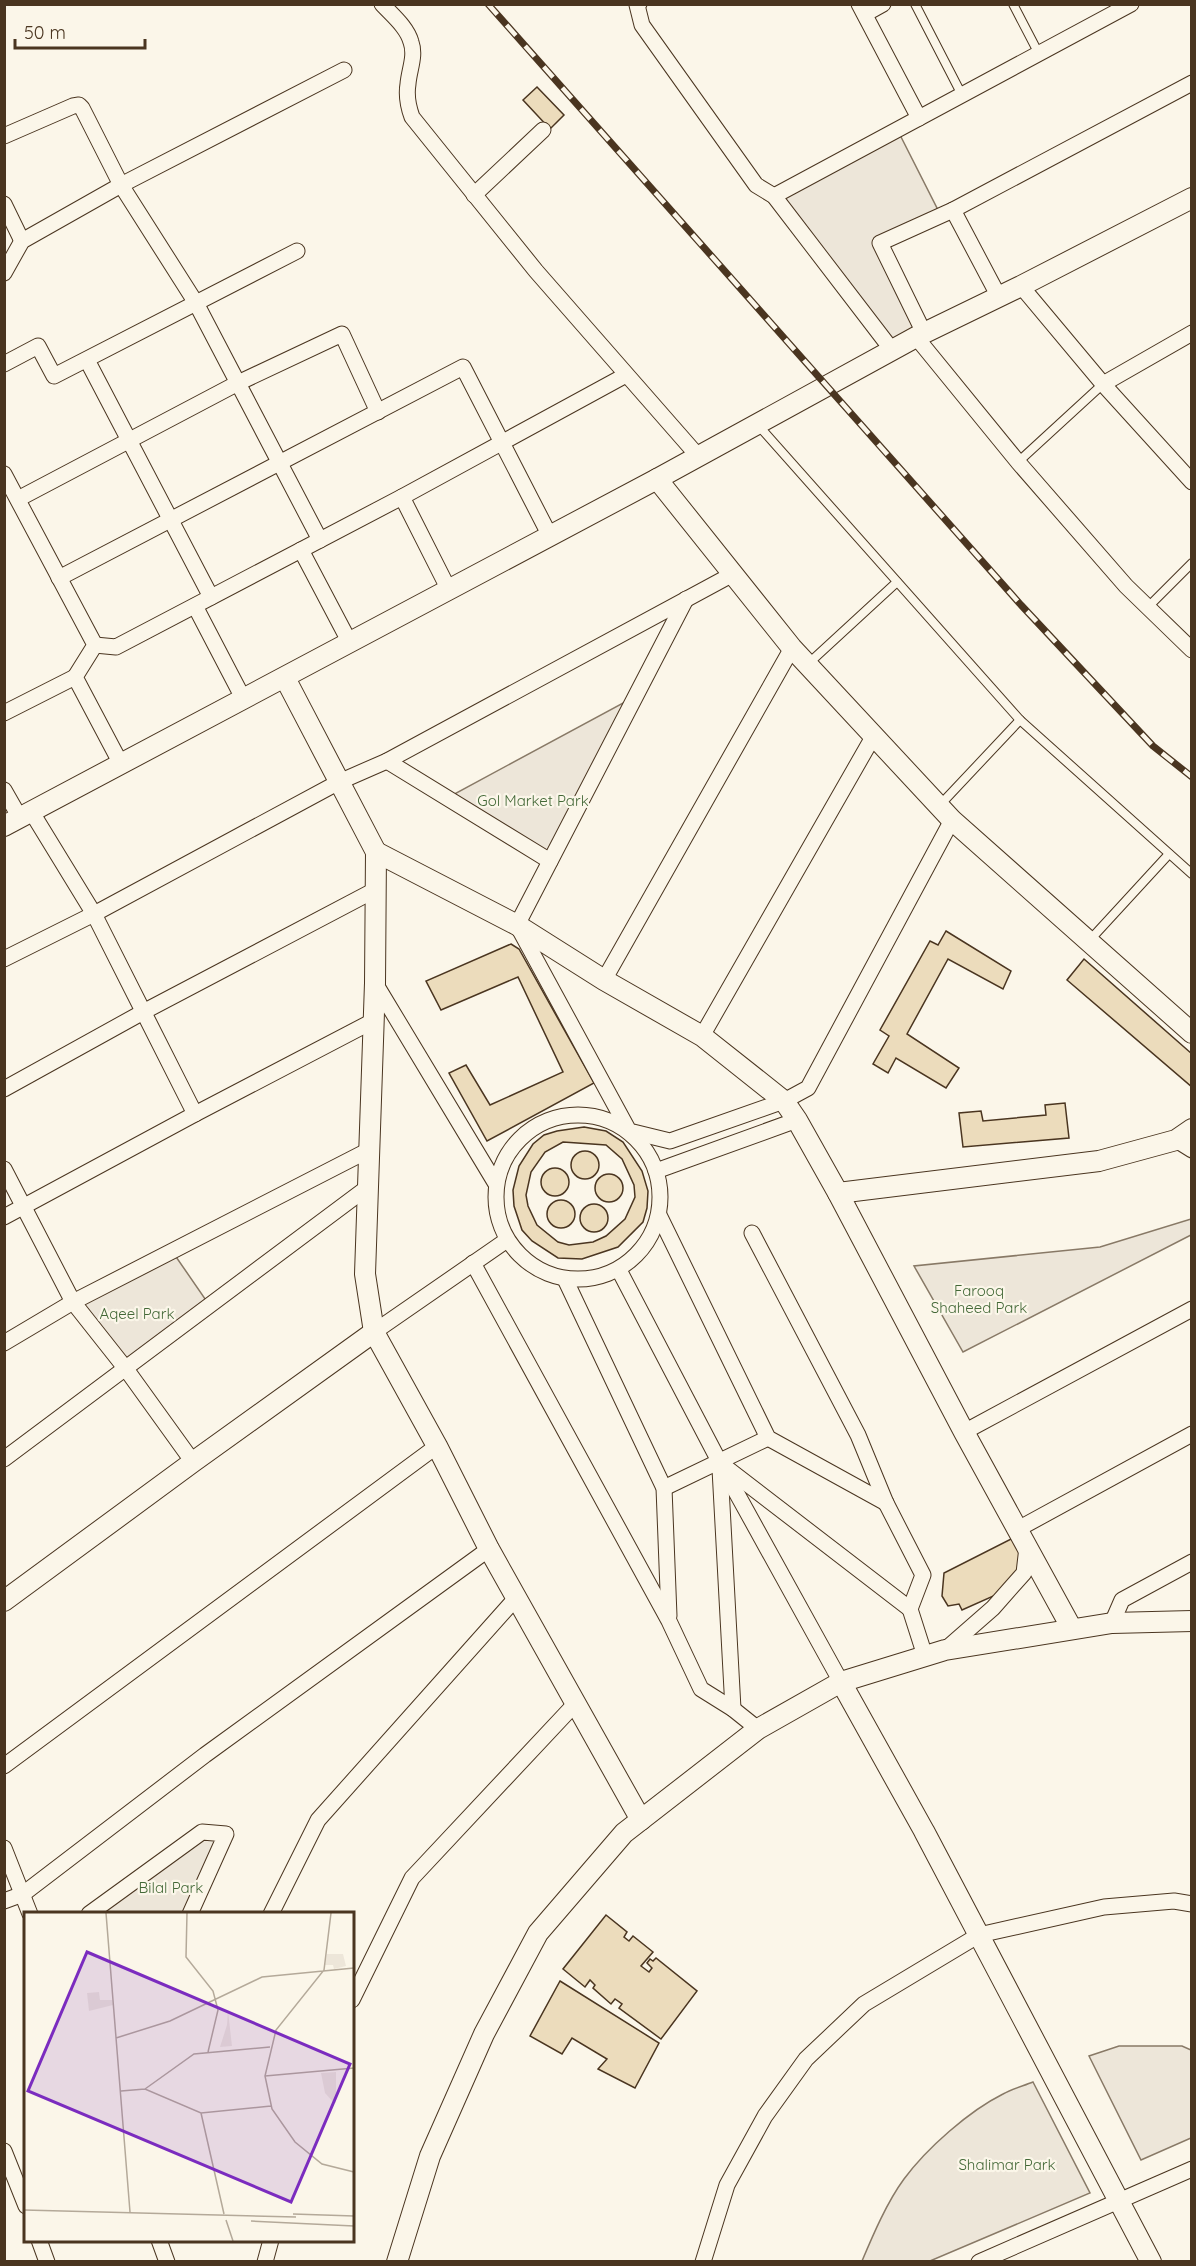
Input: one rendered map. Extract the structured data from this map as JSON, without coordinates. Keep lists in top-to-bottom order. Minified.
{"parks":["Gol Market Park","Farooq Shaheed Park","Aqeel Park","Bilal Park","Shalimar Park"],"scale_bar":"50 m"}
